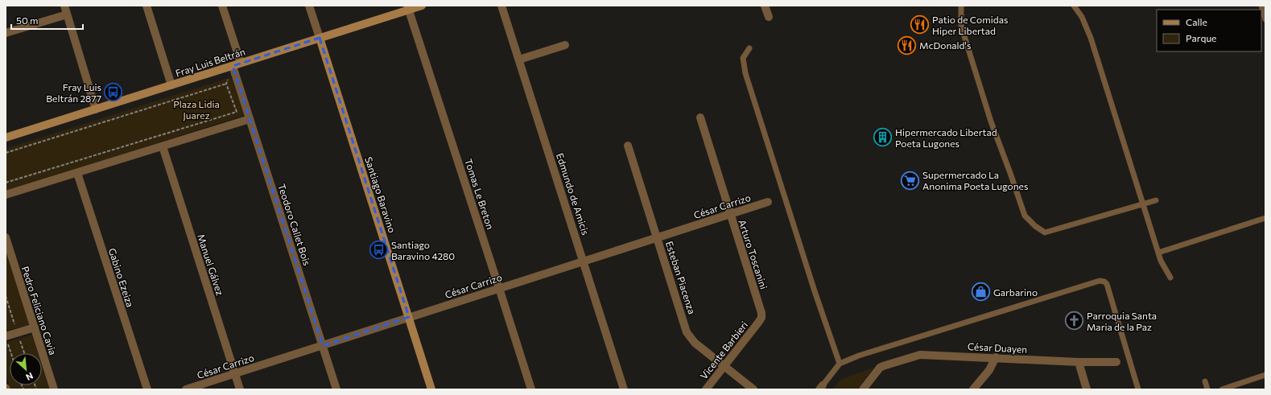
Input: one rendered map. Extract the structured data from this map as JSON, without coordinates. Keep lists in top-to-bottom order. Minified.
{"streets":{"main road":["Fray Luis Beltrán","Santiago Baravino"],"street":["Tomas Le Breton","Edmundo de Amicis","César Carrizo","Teodoro Callet Bois","Arturo Toscanini","Manuel Gálvez","Gabino Ezeiza","Esteban Piacenza","Pedro Feliciano Cavia","César Duayen","Vicente Barbieri"]},"crossings":[["Fray Luis Beltrán","Tomas Le Breton"],["Fray Luis Beltrán","Santiago Baravino"],["Fray Luis Beltrán","Teodoro Callet Bois"],["Tomas Le Breton","César Carrizo"],["Edmundo de Amicis","César Carrizo"],["Santiago Baravino","César Carrizo"],["César Carrizo","Teodoro Callet Bois"],["César Carrizo","Arturo Toscanini"],["César Carrizo","Manuel Gálvez"],["César Carrizo","Esteban Piacenza"],["Arturo Toscanini","Vicente Barbieri"],["Esteban Piacenza","Vicente Barbieri"]],"parks":["Plaza Lidia Juarez"],"places":{"restaurant":["Patio de Comidas Hiper Libertad","McDonald's"],"bus stop":["Fray Luis Beltrán 2877","Santiago Baravino 4280"],"building":["Hipermercado Libertad Poeta Lugones"],"supermarket":["Supermercado La Anonima Poeta Lugones"],"shop":["Garbarino"],"church":["Parroquia Santa Maria de la Paz"]},"legend":["Calle","Parque"],"scale_bar":"50 m","north":"bottom right"}
